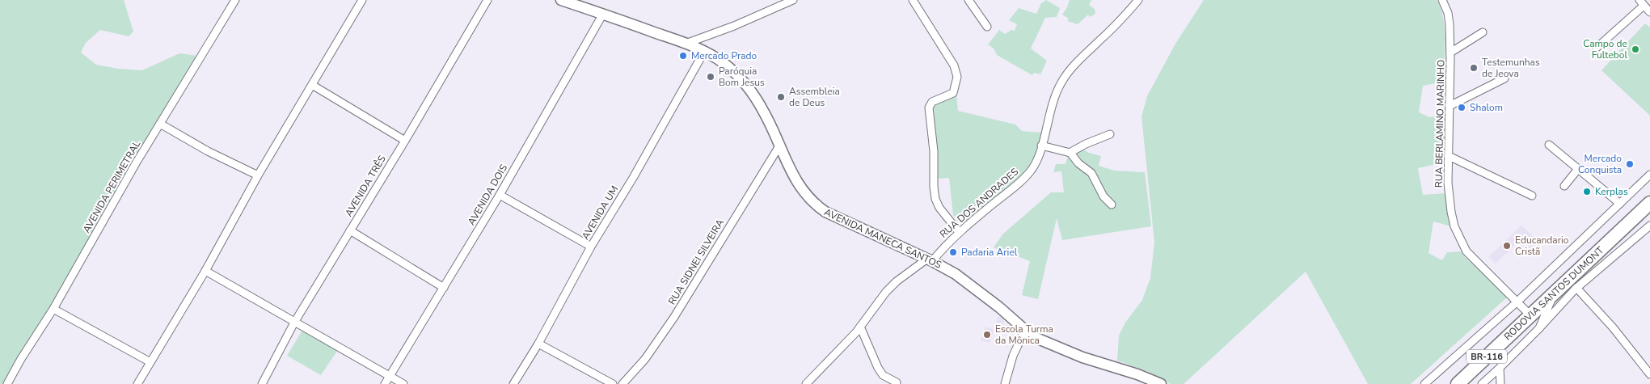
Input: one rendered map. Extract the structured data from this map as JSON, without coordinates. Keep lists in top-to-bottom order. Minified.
{"streets":{"highway":["RODOVIA SANTOS DUMONT","BR-116"],"street":["RUA BERLAMINO MARINHO","AVENIDA TRÊS","AVENIDA PERIMETRAL","AVENIDA DOIS","RUA DOS ANDRADES","AVENIDA UM","AVENIDA MANECA SANTOS","RUA SIDNEI SILVEIRA"]},"crossings":[["RUA BERLAMINO MARINHO","RODOVIA SANTOS DUMONT"],["AVENIDA DOIS","AVENIDA MANECA SANTOS"],["RUA DOS ANDRADES","AVENIDA MANECA SANTOS"],["AVENIDA UM","AVENIDA MANECA SANTOS"],["AVENIDA MANECA SANTOS","RUA SIDNEI SILVEIRA"]],"places":["Campo de Fultebol","Mercado Prado","Testemunhas de Jeova","Paróquia Bom Jesus","Assembleia de Deus","Shalom","Mercado Conquista","Kerplas","Educandario Cristã","Padaria Ariel","Escola Turma da Mônica"]}
